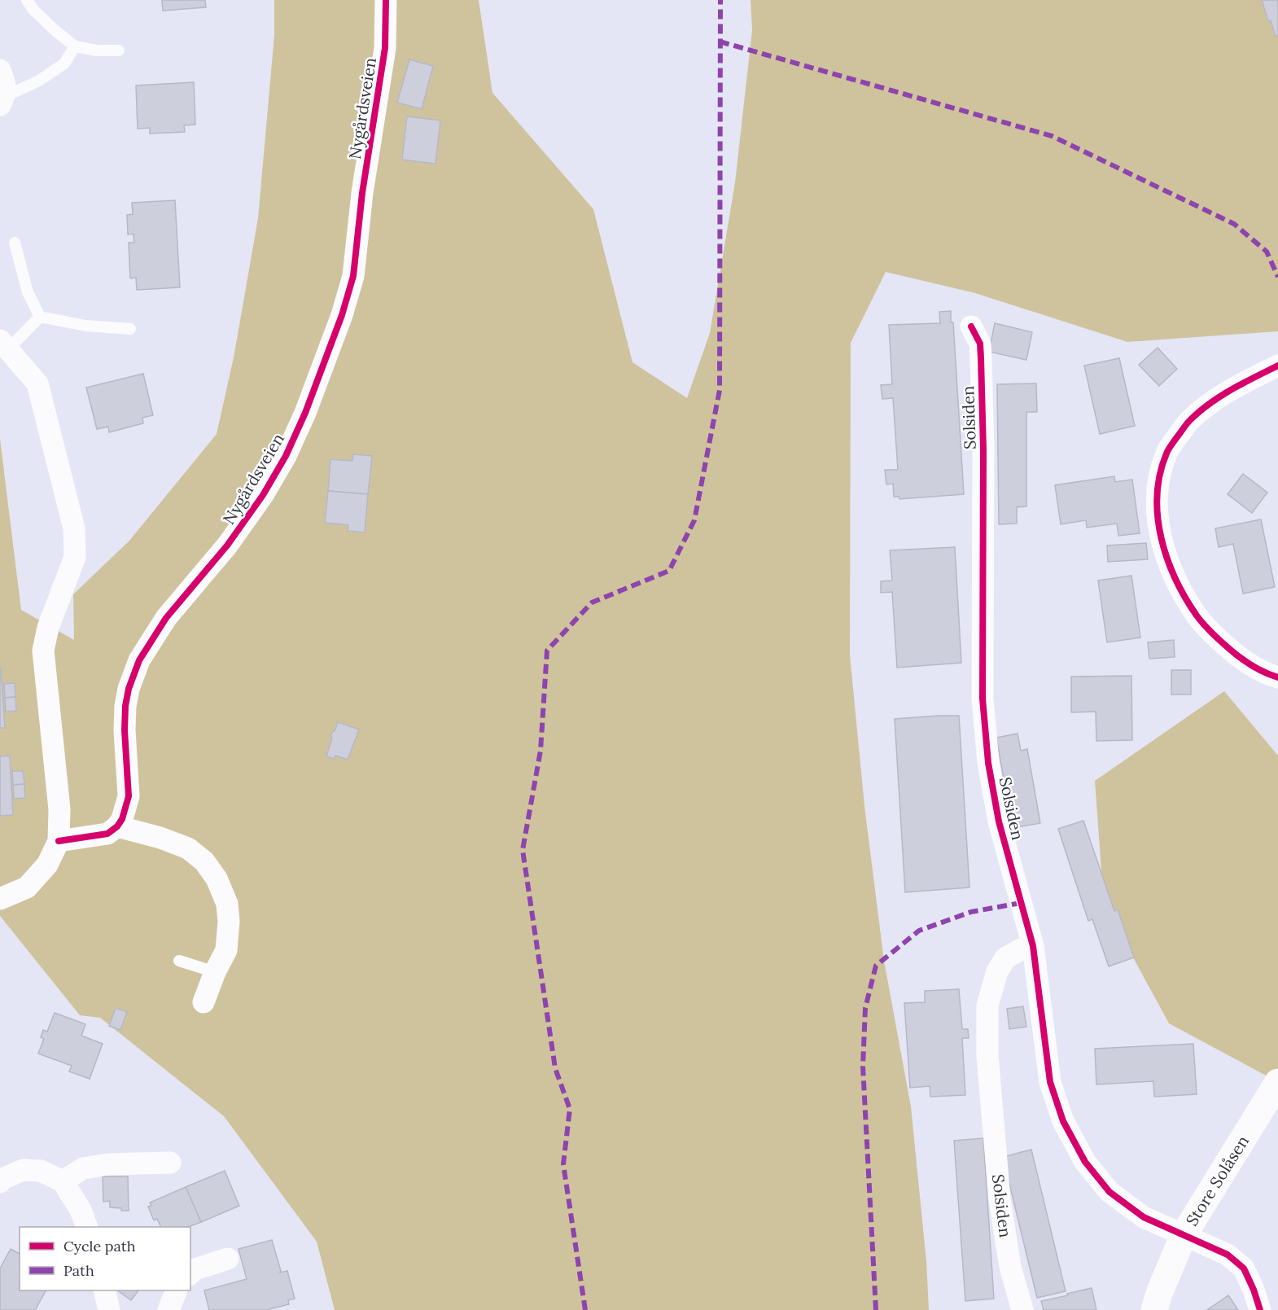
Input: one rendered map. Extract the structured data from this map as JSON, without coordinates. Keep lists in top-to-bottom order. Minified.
{"streets":{"street":["Nygårdsveien","Solsiden","Store Solåsen"]},"crossings":[["Solsiden","Store Solåsen"]],"legend":["Cycle path","Path"]}
